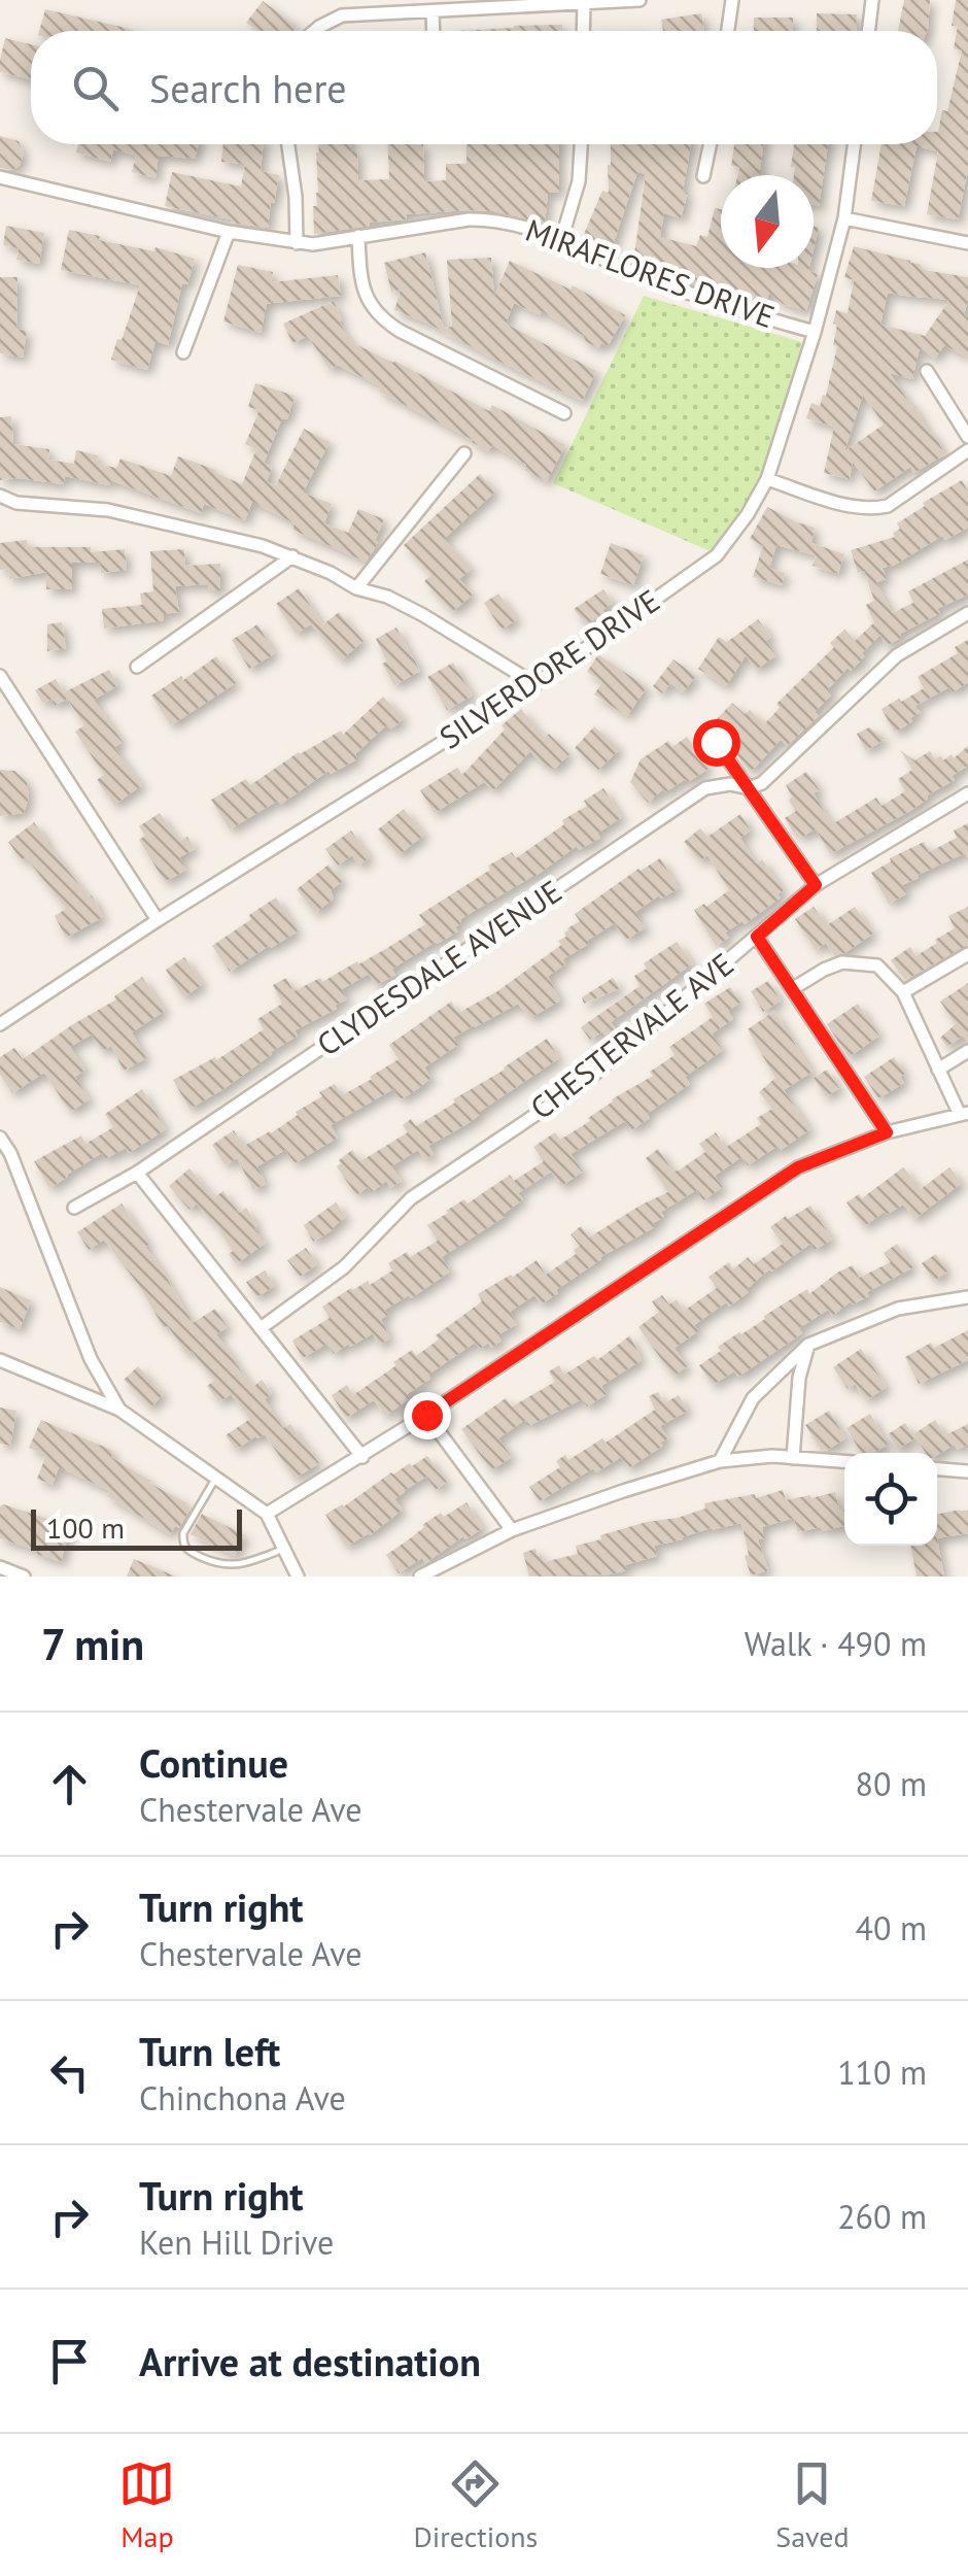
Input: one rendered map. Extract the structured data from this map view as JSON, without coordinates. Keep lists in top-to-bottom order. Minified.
{"streets":{"street":["MIRAFLORES DRIVE","SILVERDORE DRIVE","CLYDESDALE AVENUE","CHESTERVALE AVE"]},"crossings":[["MIRAFLORES DRIVE","SILVERDORE DRIVE"]],"scale_bar":"100 m","north":"bottom","page":{"search":"Search here","scale":"100 m","heading":["7 min","Walk · 490 m"],"list":[["Continue","Chestervale Ave","80 m"],["Turn right","Chestervale Ave","40 m"],["Turn left","Chinchona Ave","110 m"],["Turn right","Ken Hill Drive","260 m"],"Arrive at destination"],"nav":["Map","Directions","Saved"]}}
